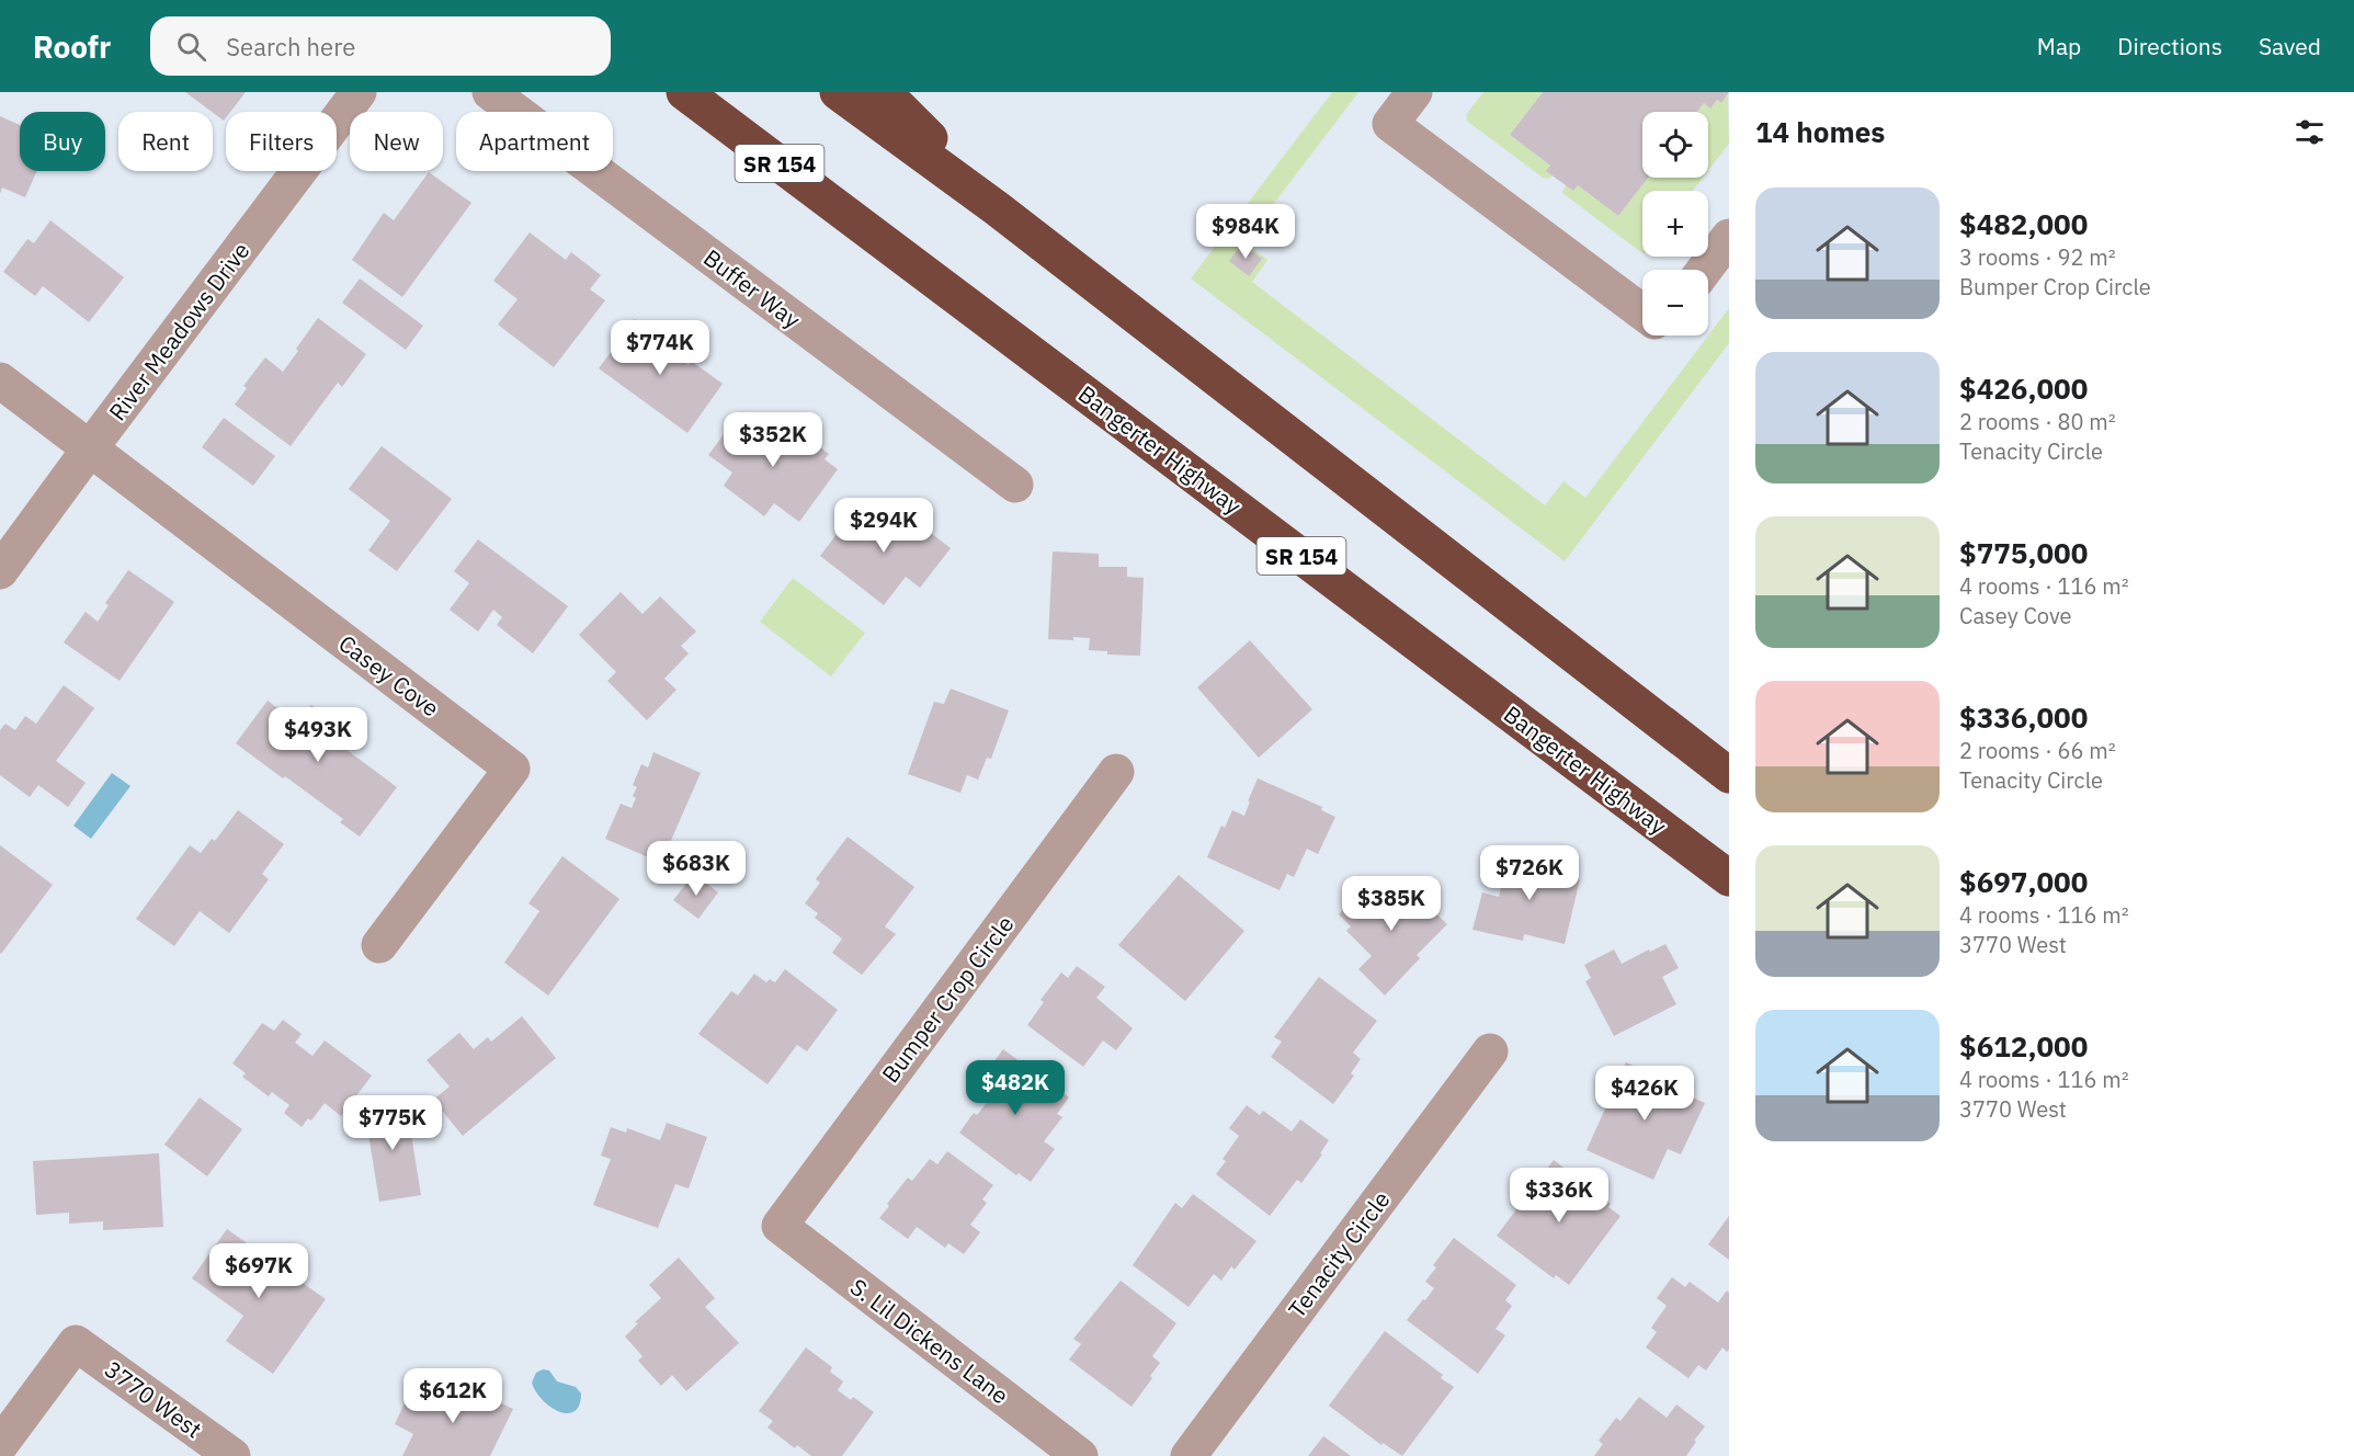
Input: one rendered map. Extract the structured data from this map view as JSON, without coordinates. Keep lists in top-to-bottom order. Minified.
{"streets":{"highway":["SR 154","Bangerter Highway"],"street":["Buffer Way","River Meadows Drive","Casey Cove","Bumper Crop Circle","Tenacity Circle","S. Lil Dickens Lane","3770 West"]},"crossings":[["River Meadows Drive","Casey Cove"],["Bumper Crop Circle","S. Lil Dickens Lane"]],"page":{"header":"Roofr","search":"Search here","nav":["Map","Directions","Saved"],"heading":"14 homes","map_buttons":["+","−"],"chip":["Buy","Rent","Filters","New","Apartment"],"list":[{"name":"$482,000","note":"3 rooms · 92 m² · Bumper Crop Circle"},{"name":"$426,000","note":"2 rooms · 80 m² · Tenacity Circle"},{"name":"$775,000","note":"4 rooms · 116 m² · Casey Cove"},{"name":"$336,000","note":"2 rooms · 66 m² · Tenacity Circle"},{"name":"$697,000","note":"4 rooms · 116 m² · 3770 West"},{"name":"$612,000","note":"4 rooms · 116 m² · 3770 West"}],"price":["$984K","$774K","$352K","$294K","$493K","$683K","$726K","$385K","$482K","$426K","$775K","$336K","$697K","$612K"]}}
